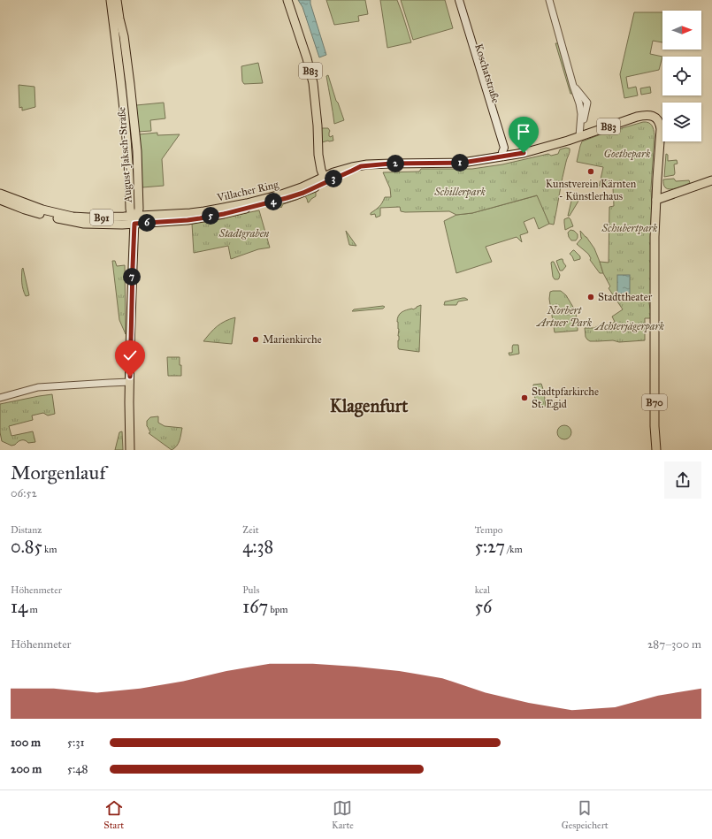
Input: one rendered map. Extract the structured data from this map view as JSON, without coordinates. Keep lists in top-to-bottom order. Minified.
{"streets":{"main road":["B83","Koschatstraße","August-Jaksch-Straße","Villacher Ring","B91","B70"]},"crossings":[["B83","Villacher Ring"],["Koschatstraße","Villacher Ring"],["August-Jaksch-Straße","Villacher Ring"],["August-Jaksch-Straße","B91"],["Villacher Ring","B91"],["Villacher Ring","B70"]],"districts":["Klagenfurt"],"parks":["Goethepark","Schillerpark","Schubertpark","Stadtgraben","Norbert Artner Park","Achterjägerpark"],"places":["Kunstverein Kärnten - Künstlerhaus","Stadttheater","Marienkirche","Stadtpfarkirche St. Egid"],"north":"right","page":{"pins":["1","2","3","4","5","6","7"],"heading":["Morgenlauf","06:52"],"stats":[["Distanz","0.85 km"],["Zeit","4:38"],["Tempo","5:27 /km"],["Höhenmeter","14 m"],["Puls","167 bpm"],["kcal","56"]],"chart":["Höhenmeter","287–300 m"],"list":[{"name":"100 m","note":"5:31"},{"name":"200 m","note":"5:48"}],"tabs":["Start","Karte","Gespeichert"]}}
